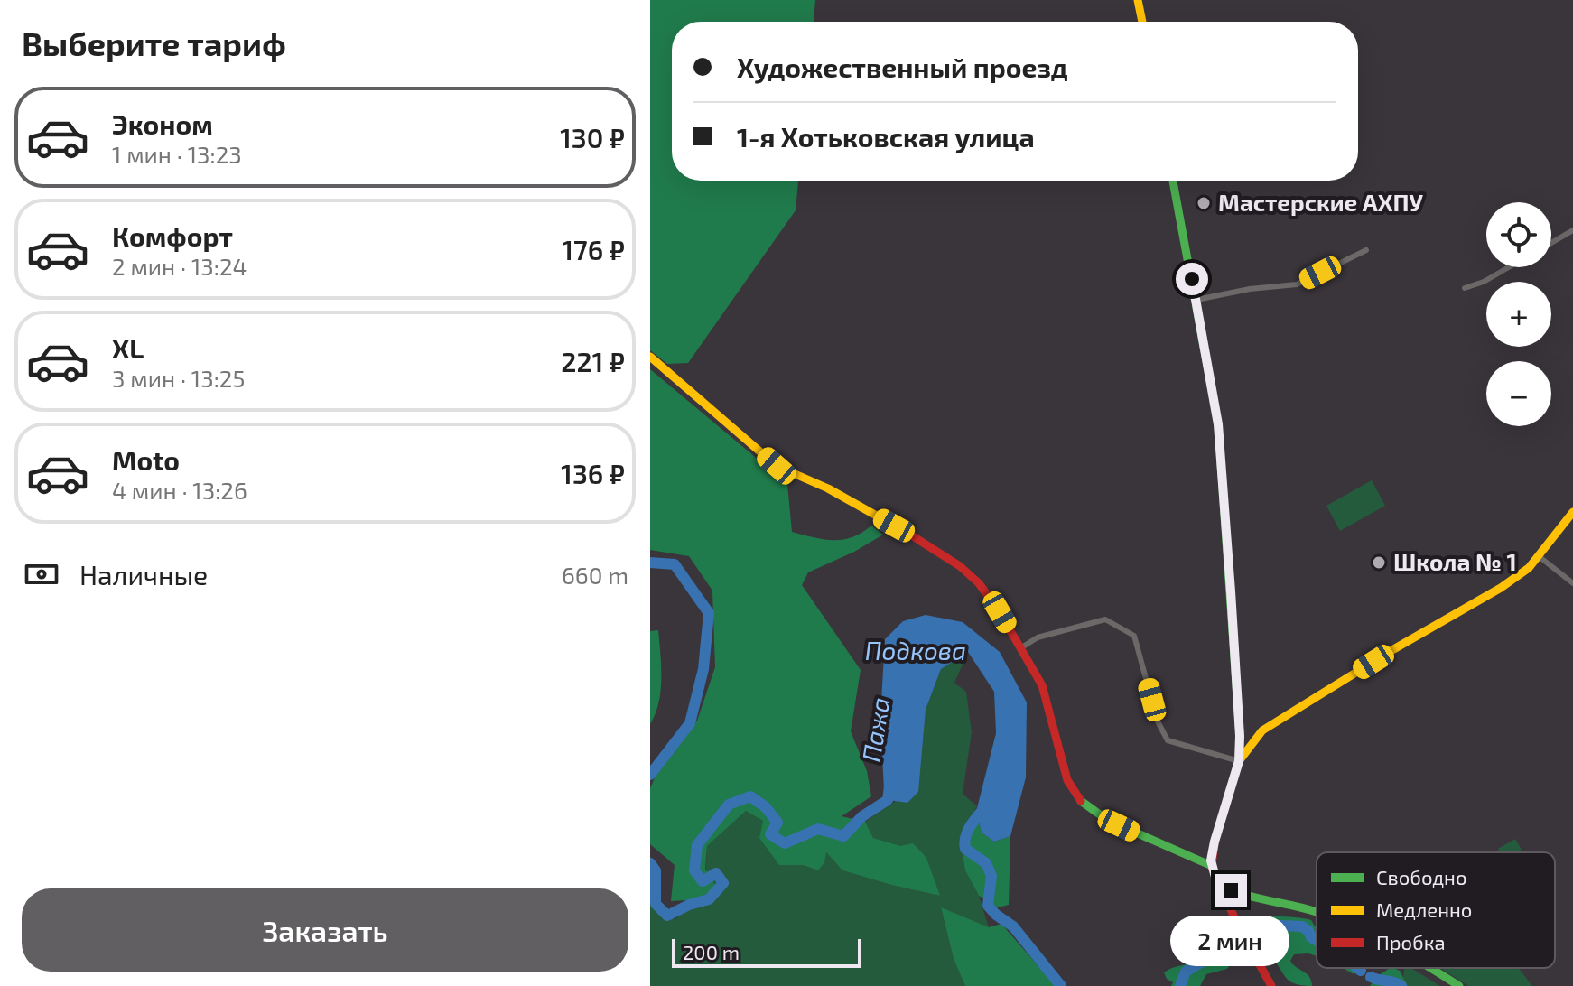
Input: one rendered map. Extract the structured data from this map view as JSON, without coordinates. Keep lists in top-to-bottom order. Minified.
{"water":["Подкова","Пажа"],"places":["Мастерские АХПУ","Школа № 1"],"legend":["Свободно","Медленно","Пробка"],"scale_bar":"200 m","page":{"heading":"Выберите тариф","banner":["Художественный проезд","1-я Хотьковская улица"],"list":[{"name":"Эконом","note":"1 мин · 13:23","value":"130 ₽"},{"name":"Комфорт","note":"2 мин · 13:24","value":"176 ₽"},{"name":"XL","note":"3 мин · 13:25","value":"221 ₽"},{"name":"Moto","note":"4 мин · 13:26","value":"136 ₽"}],"map_buttons":["+","−"],"pay":["Наличные","660 m"],"buttons":"Заказать","bubble":"2 мин","scale":"200 m"}}
